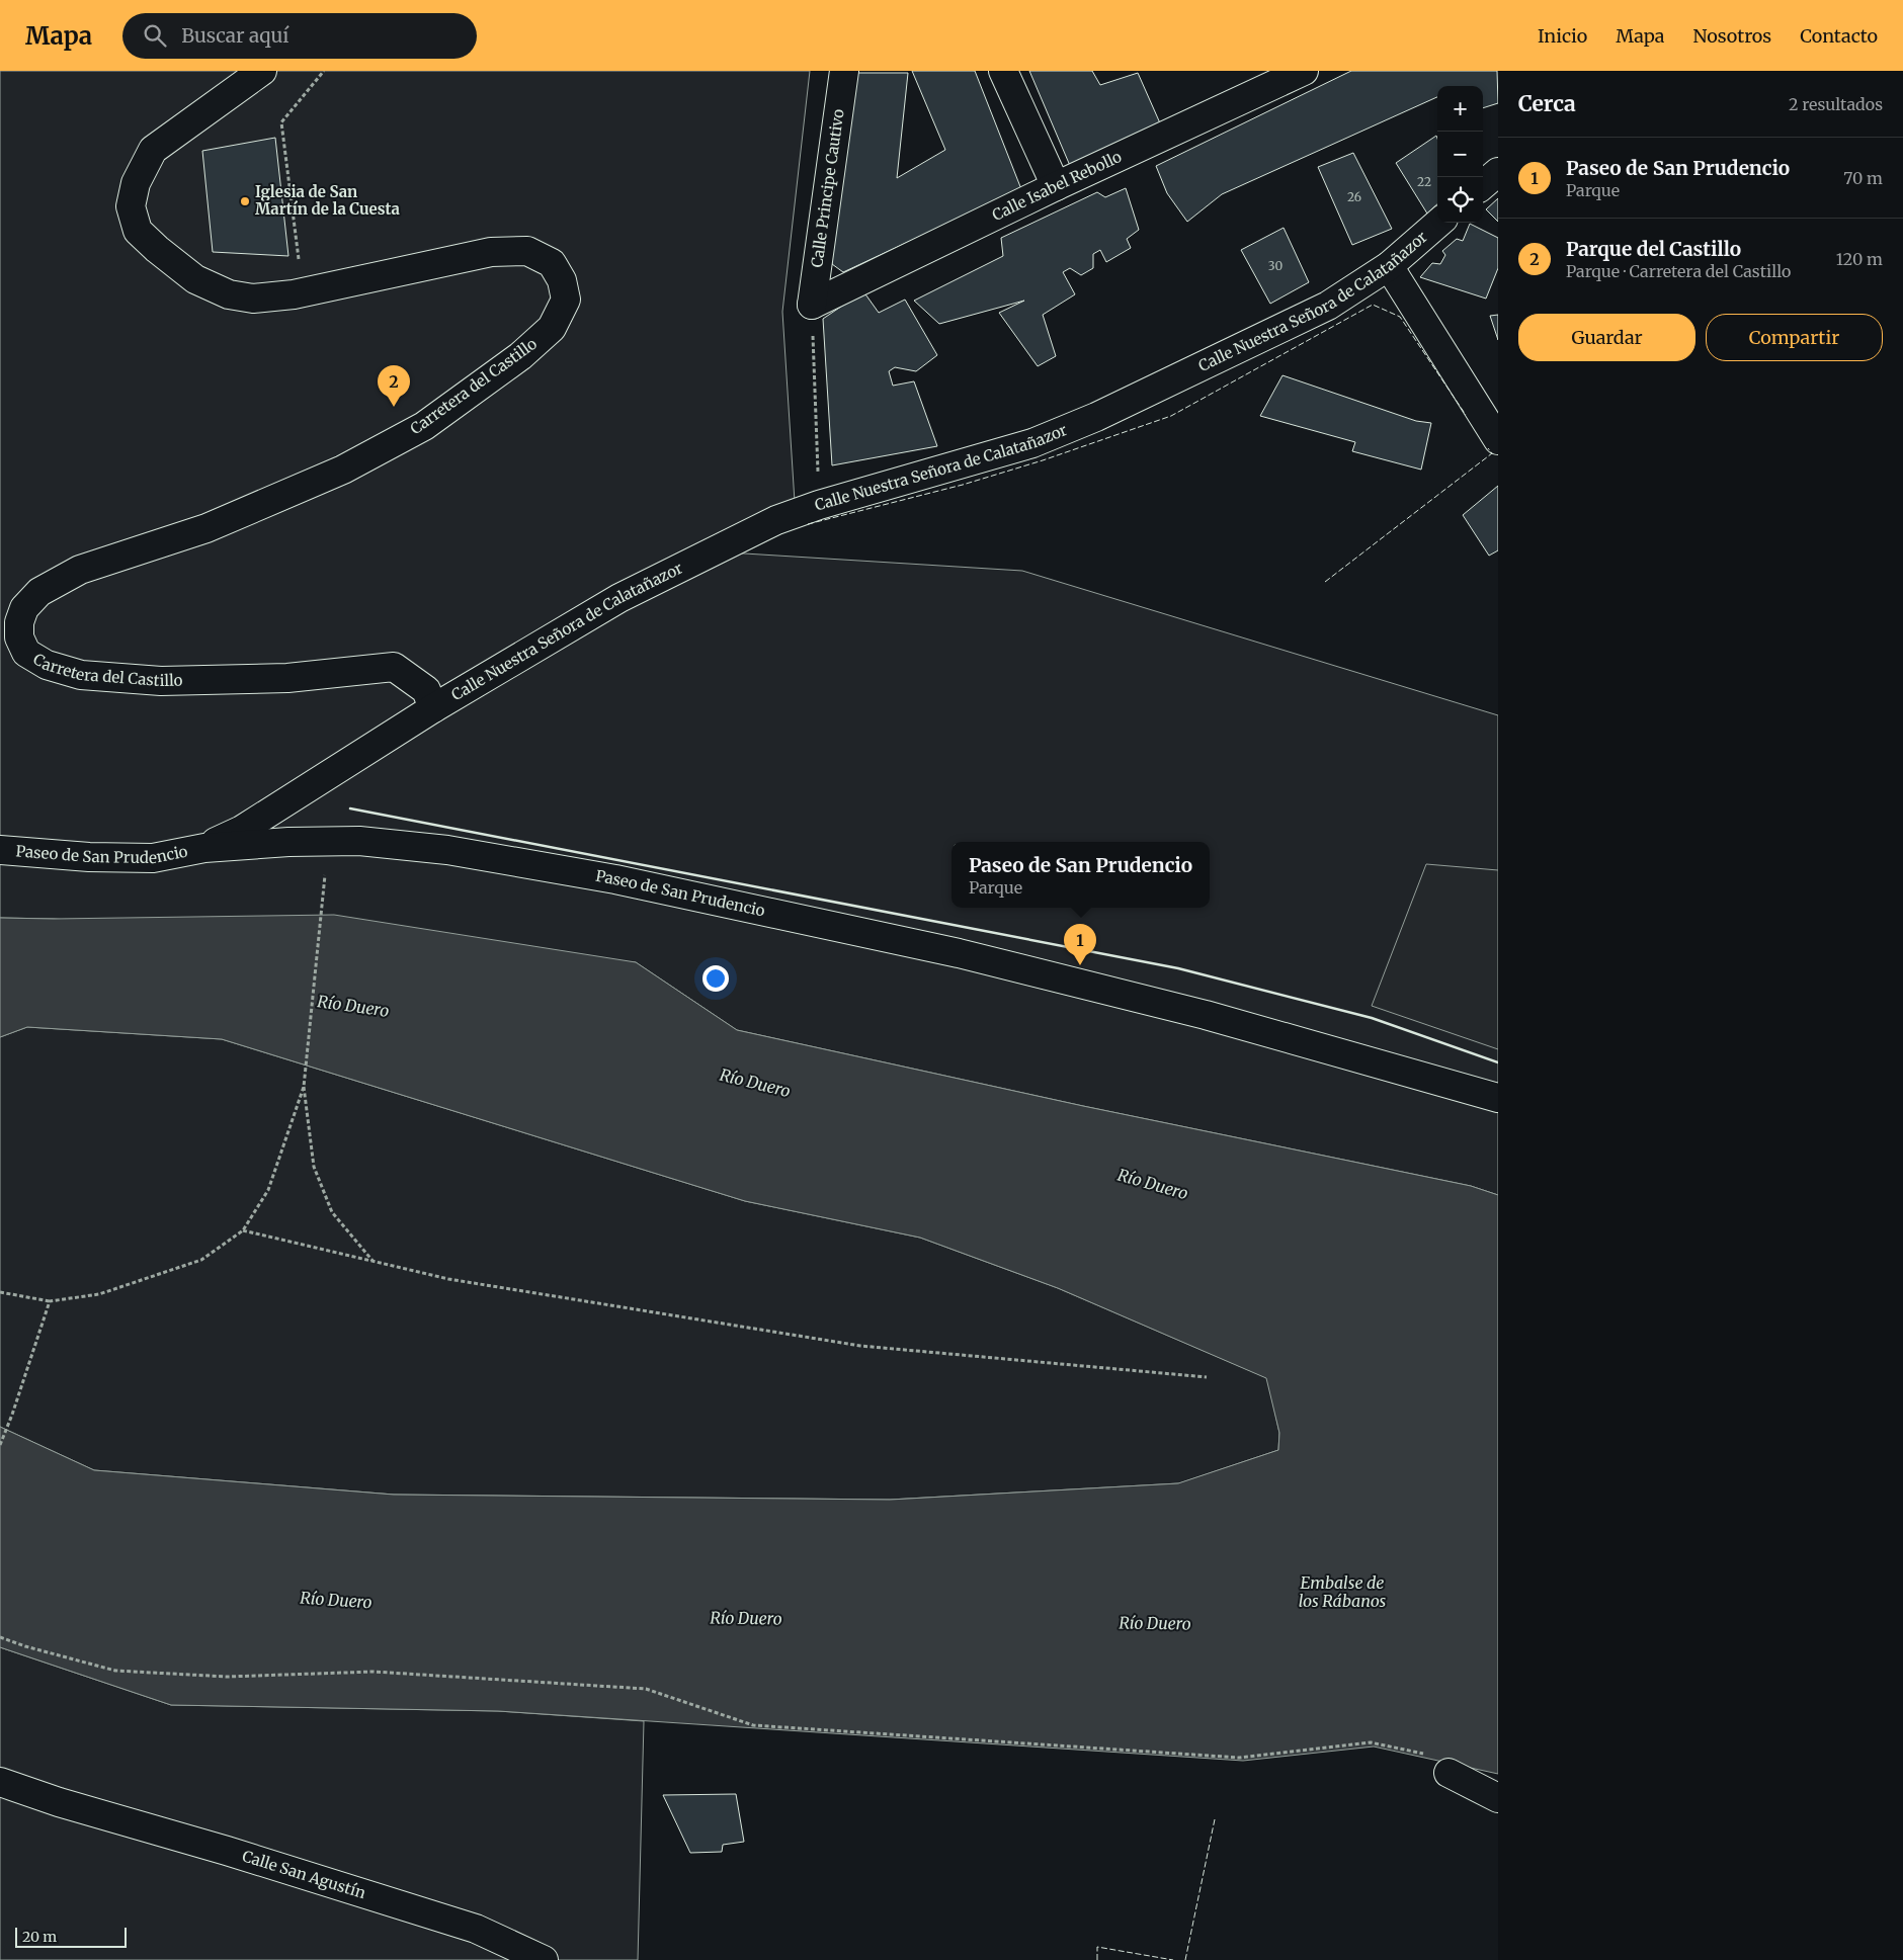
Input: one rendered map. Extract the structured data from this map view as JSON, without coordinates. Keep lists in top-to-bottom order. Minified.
{"streets":{"street":["Calle Isabel Rebollo","Calle Principe Cautivo","Calle Nuestra Señora de Calatañazor","Carretera del Castillo","Paseo de San Prudencio","Calle San Agustín"]},"crossings":[["Calle Isabel Rebollo","Calle Principe Cautivo"],["Calle Nuestra Señora de Calatañazor","Carretera del Castillo"],["Calle Nuestra Señora de Calatañazor","Paseo de San Prudencio"],["Carretera del Castillo","Paseo de San Prudencio"]],"water":["Río Duero","Embalse de los Rábanos"],"places":["Iglesia de San Martín de la Cuesta"],"house_numbers":["22","26","30"],"scale_bar":"20 m","page":{"header":"Mapa","search":"Buscar aquí","nav":["Inicio","Mapa","Nosotros","Contacto"],"heading":["Cerca","2 resultados"],"map_buttons":["+","−"],"list":[{"mark":"1","name":"Paseo de San Prudencio","note":"Parque","value":"70 m"},{"mark":"2","name":"Parque del Castillo","note":"Parque · Carretera del Castillo","value":"120 m"}],"buttons":["Guardar","Compartir"],"pins":["2","1"],"popup":["Paseo de San Prudencio","Parque"],"scale":"20 m"}}
